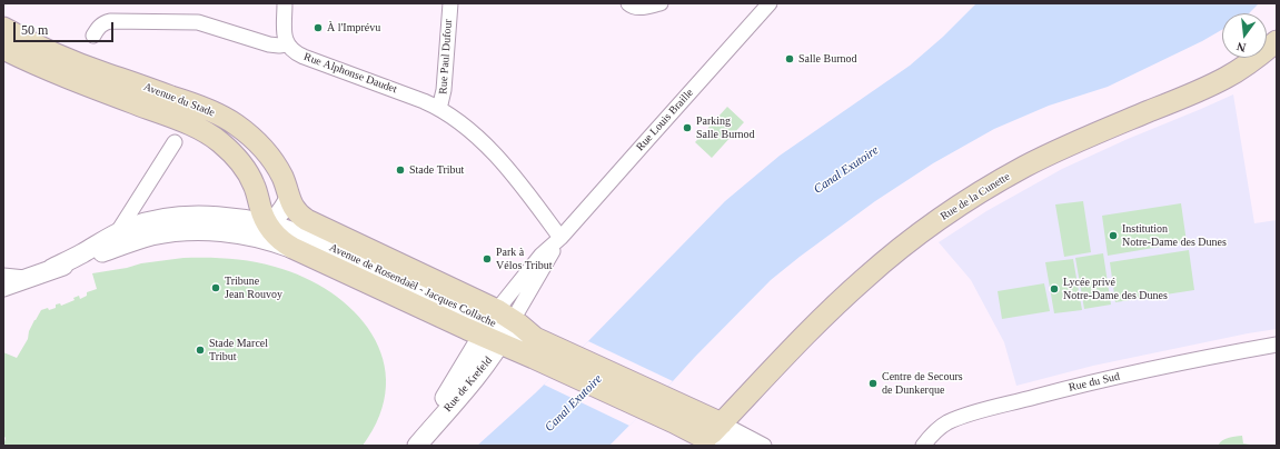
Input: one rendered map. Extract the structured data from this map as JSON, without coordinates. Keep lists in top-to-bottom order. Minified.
{"streets":{"main road":["Avenue du Stade","Rue de la Cunette","Avenue de Rosendaël - Jacques Collache"],"street":["Rue Paul Dufour","Rue Alphonse Daudet","Rue Louis Braille","Rue du Sud","Rue de Krefeld"]},"crossings":[["Rue Paul Dufour","Rue Alphonse Daudet"],["Rue Alphonse Daudet","Rue Louis Braille"],["Avenue du Stade","Avenue de Rosendaël - Jacques Collache"],["Rue Louis Braille","Avenue de Rosendaël - Jacques Collache"],["Rue Louis Braille","Rue de Krefeld"],["Avenue de Rosendaël - Jacques Collache","Rue de Krefeld"]],"water":["Canal Exutoire"],"places":["À l'Imprévu","Salle Burnod","Parking Salle Burnod","Stade Tribut","Institution Notre-Dame des Dunes","Park à Vélos Tribut","Tribune Jean Rouvoy","Lycée privé Notre-Dame des Dunes","Stade Marcel Tribut","Centre de Secours de Dunkerque"],"scale_bar":"50 m","north":"bottom"}
